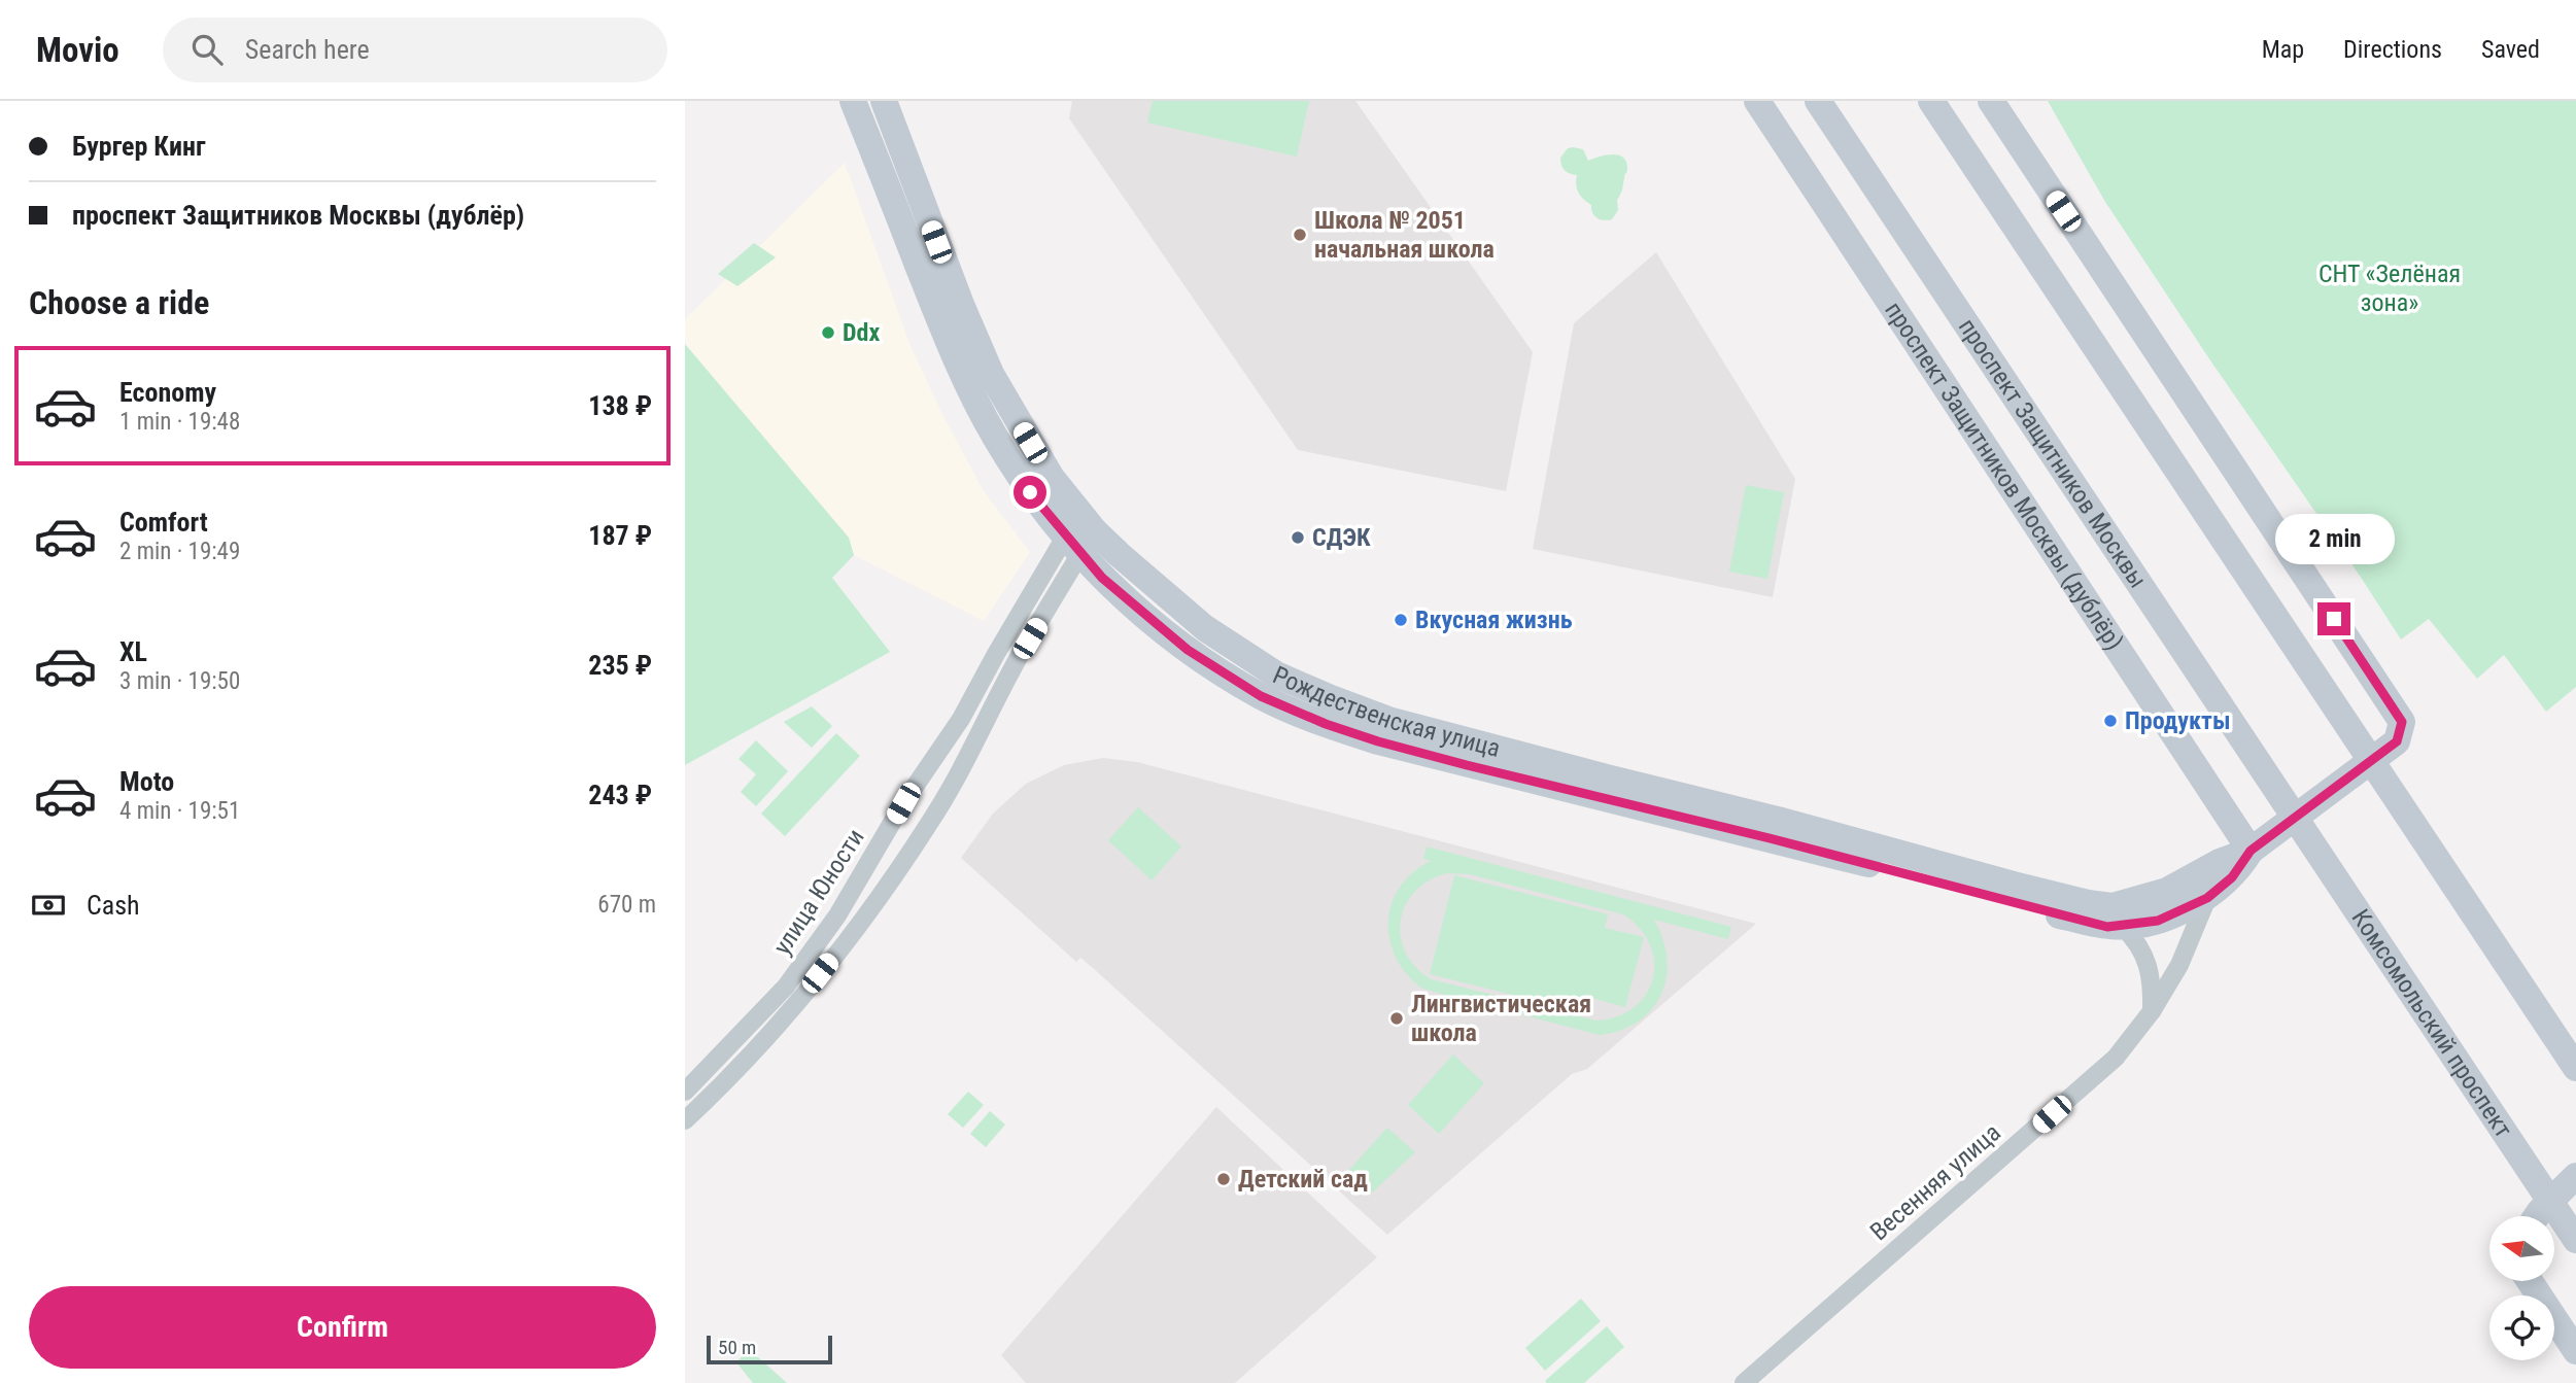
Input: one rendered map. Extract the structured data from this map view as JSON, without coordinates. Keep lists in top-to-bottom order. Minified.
{"streets":{"street":["проспект Защитников Москвы","проспект Защитников Москвы (дублёр)","Рождественская улица","улица Юности","Комсомольский проспект","Весенняя улица"]},"crossings":[["проспект Защитников Москвы","Комсомольский проспект"],["проспект Защитников Москвы (дублёр)","Рождественская улица"],["Рождественская улица","улица Юности"],["Рождественская улица","Весенняя улица"]],"parks":["СНТ «Зелёная зона»"],"places":["Школа № 2051 начальная школа","Ddx","СДЭК","Вкусная жизнь","Продукты","Лингвистическая школа","Детский сад"],"scale_bar":"50 m","north":"left","page":{"header":"Movio","search":"Search here","nav":["Map","Directions","Saved"],"banner":["Бургер Кинг","проспект Защитников Москвы (дублёр)"],"heading":"Choose a ride","list":[{"name":"Economy","note":"1 min · 19:48","value":"138 ₽"},{"name":"Comfort","note":"2 min · 19:49","value":"187 ₽"},{"name":"XL","note":"3 min · 19:50","value":"235 ₽"},{"name":"Moto","note":"4 min · 19:51","value":"243 ₽"}],"bubble":"2 min","pay":["Cash","670 m"],"buttons":"Confirm","scale":"50 m"}}
